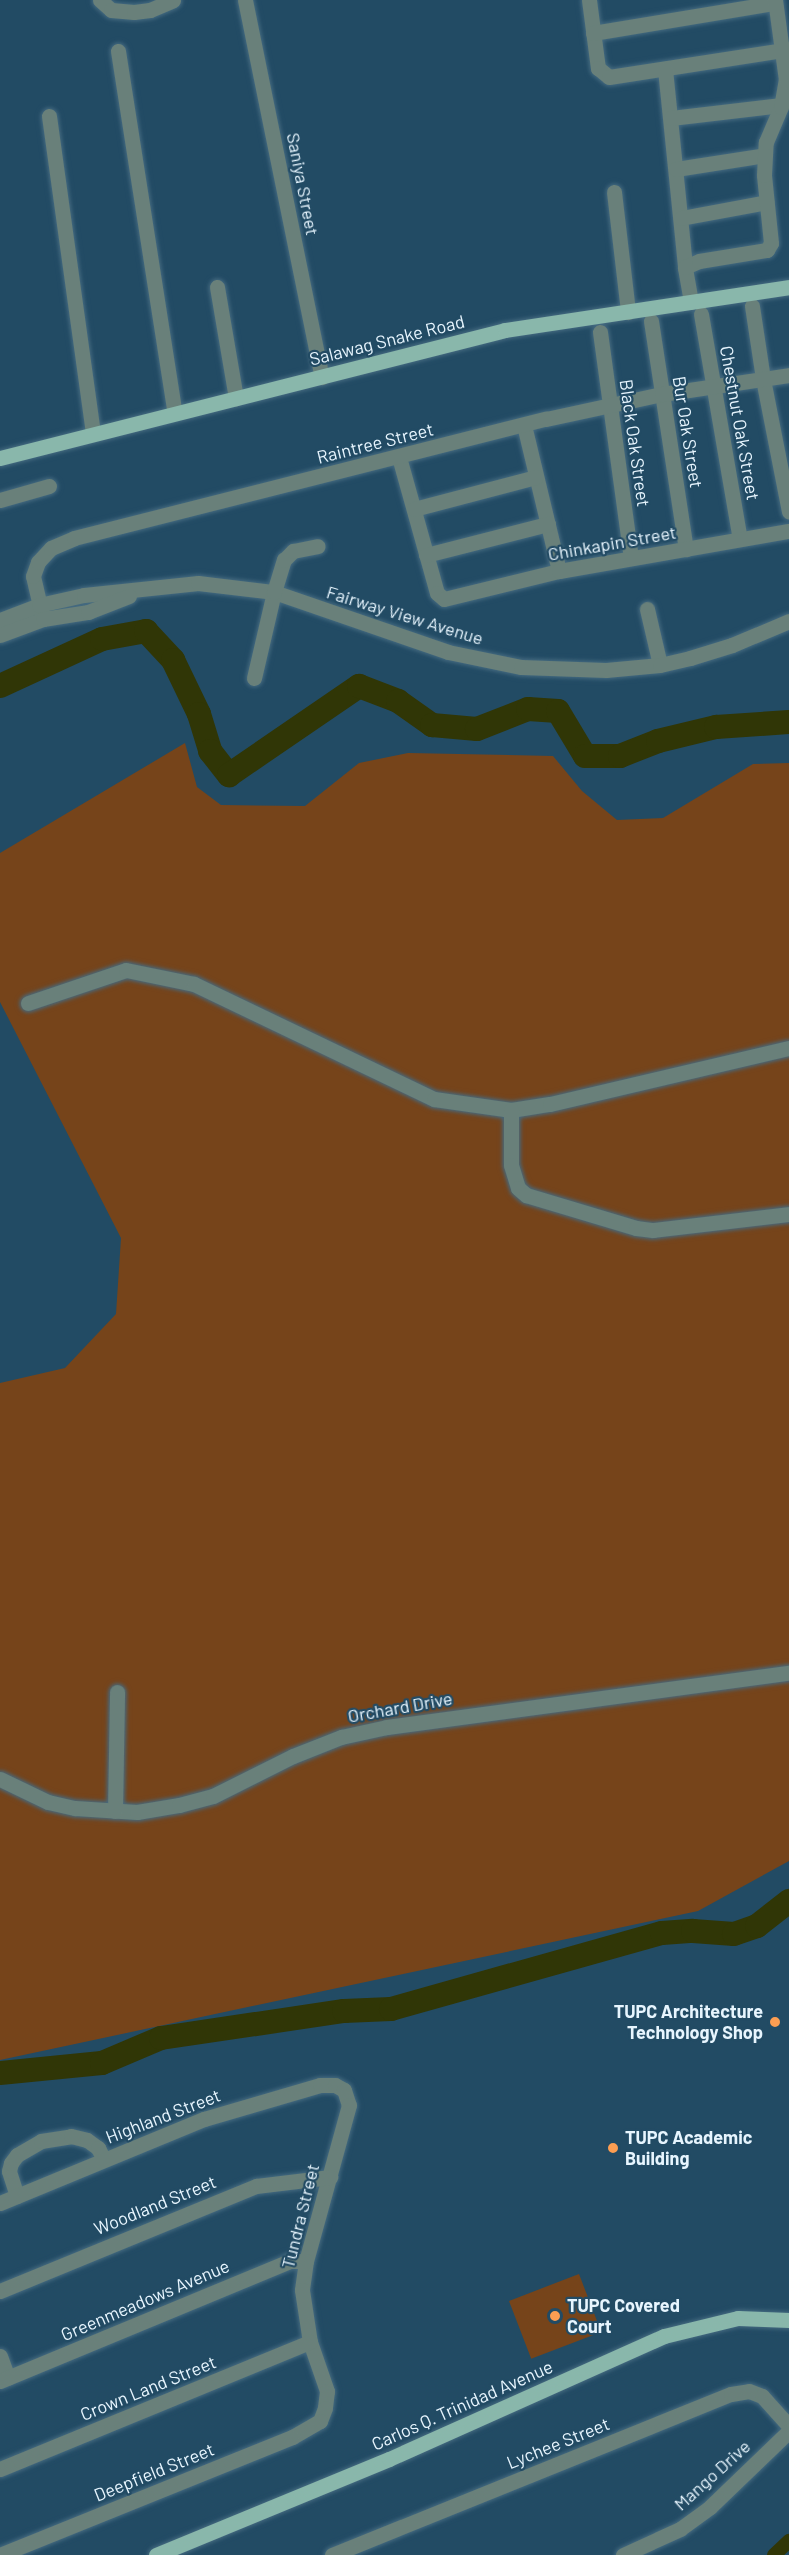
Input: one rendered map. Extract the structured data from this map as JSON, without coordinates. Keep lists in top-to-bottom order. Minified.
{"streets":{"main road":["Salawag Snake Road","Carlos Q. Trinidad Avenue"],"street":["Saniya Street","Chestnut Oak Street","Bur Oak Street","Raintree Street","Black Oak Street","Chinkapin Street","Fairway View Avenue","Orchard Drive","Highland Street","Woodland Street","Tundra Street","Greenmeadows Avenue","Crown Land Street","Lychee Street","Deepfield Street","Mango Drive"]},"crossings":[["Saniya Street","Salawag Snake Road"],["Salawag Snake Road","Chestnut Oak Street"],["Chestnut Oak Street","Raintree Street"],["Chestnut Oak Street","Chinkapin Street"],["Bur Oak Street","Raintree Street"],["Bur Oak Street","Chinkapin Street"],["Raintree Street","Black Oak Street"],["Raintree Street","Fairway View Avenue"],["Black Oak Street","Chinkapin Street"],["Highland Street","Tundra Street"],["Woodland Street","Tundra Street"],["Tundra Street","Greenmeadows Avenue"],["Tundra Street","Crown Land Street"],["Tundra Street","Deepfield Street"]],"places":["TUPC Architecture Technology Shop","TUPC Academic Building","TUPC Covered Court"]}
